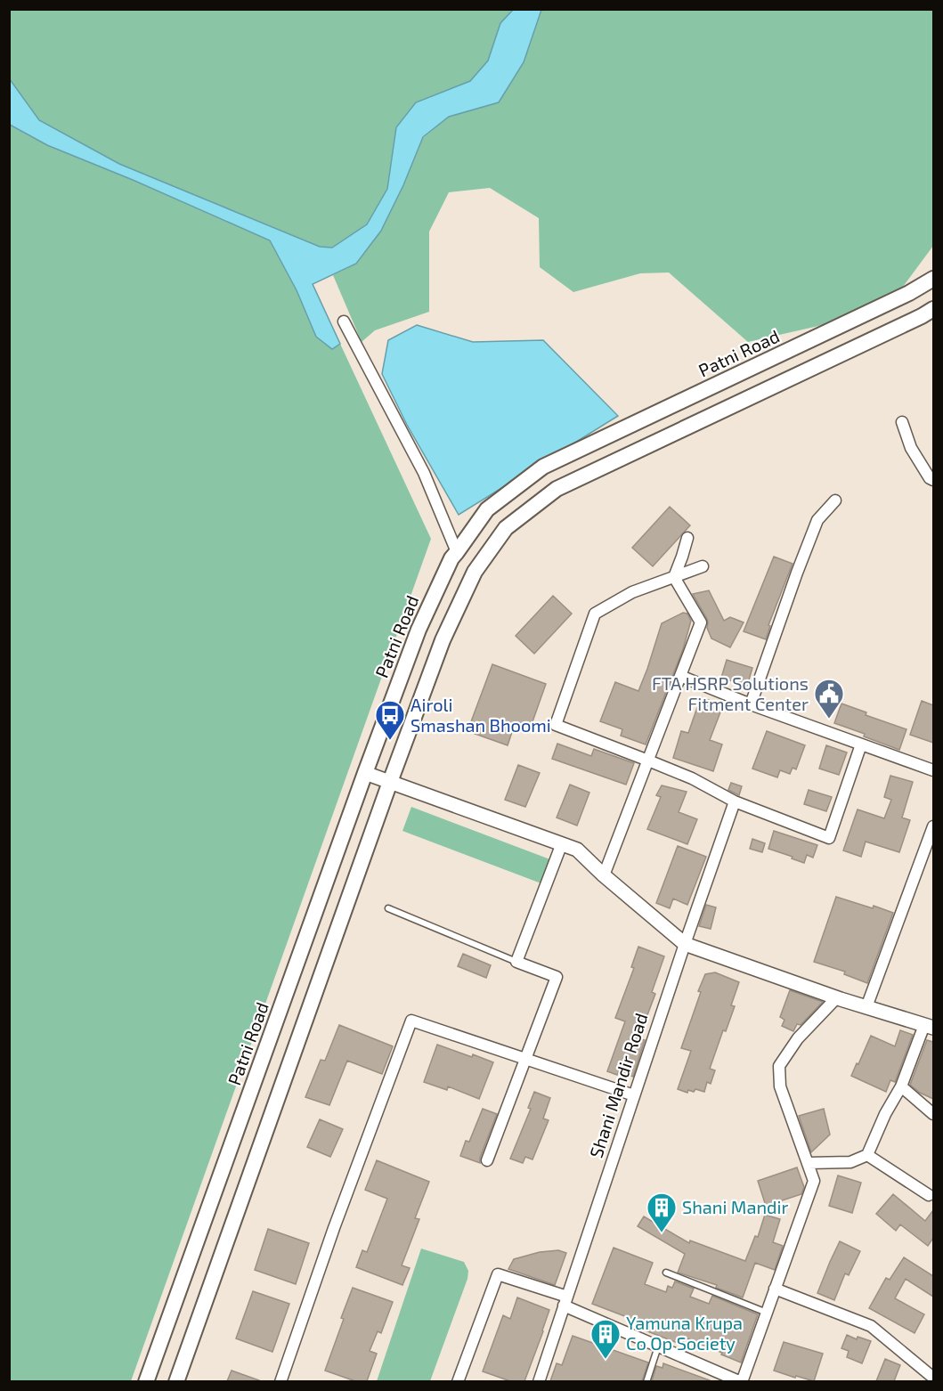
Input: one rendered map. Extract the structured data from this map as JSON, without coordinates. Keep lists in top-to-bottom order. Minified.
{"streets":{"main road":["Patni Road"],"street":["Shani Mandir Road"]},"places":{"public building":["FTA HSRP Solutions Fitment Center"],"bus stop":["Airoli Smashan Bhoomi"],"building":["Shani Mandir","Yamuna Krupa Co Op Society"]}}
